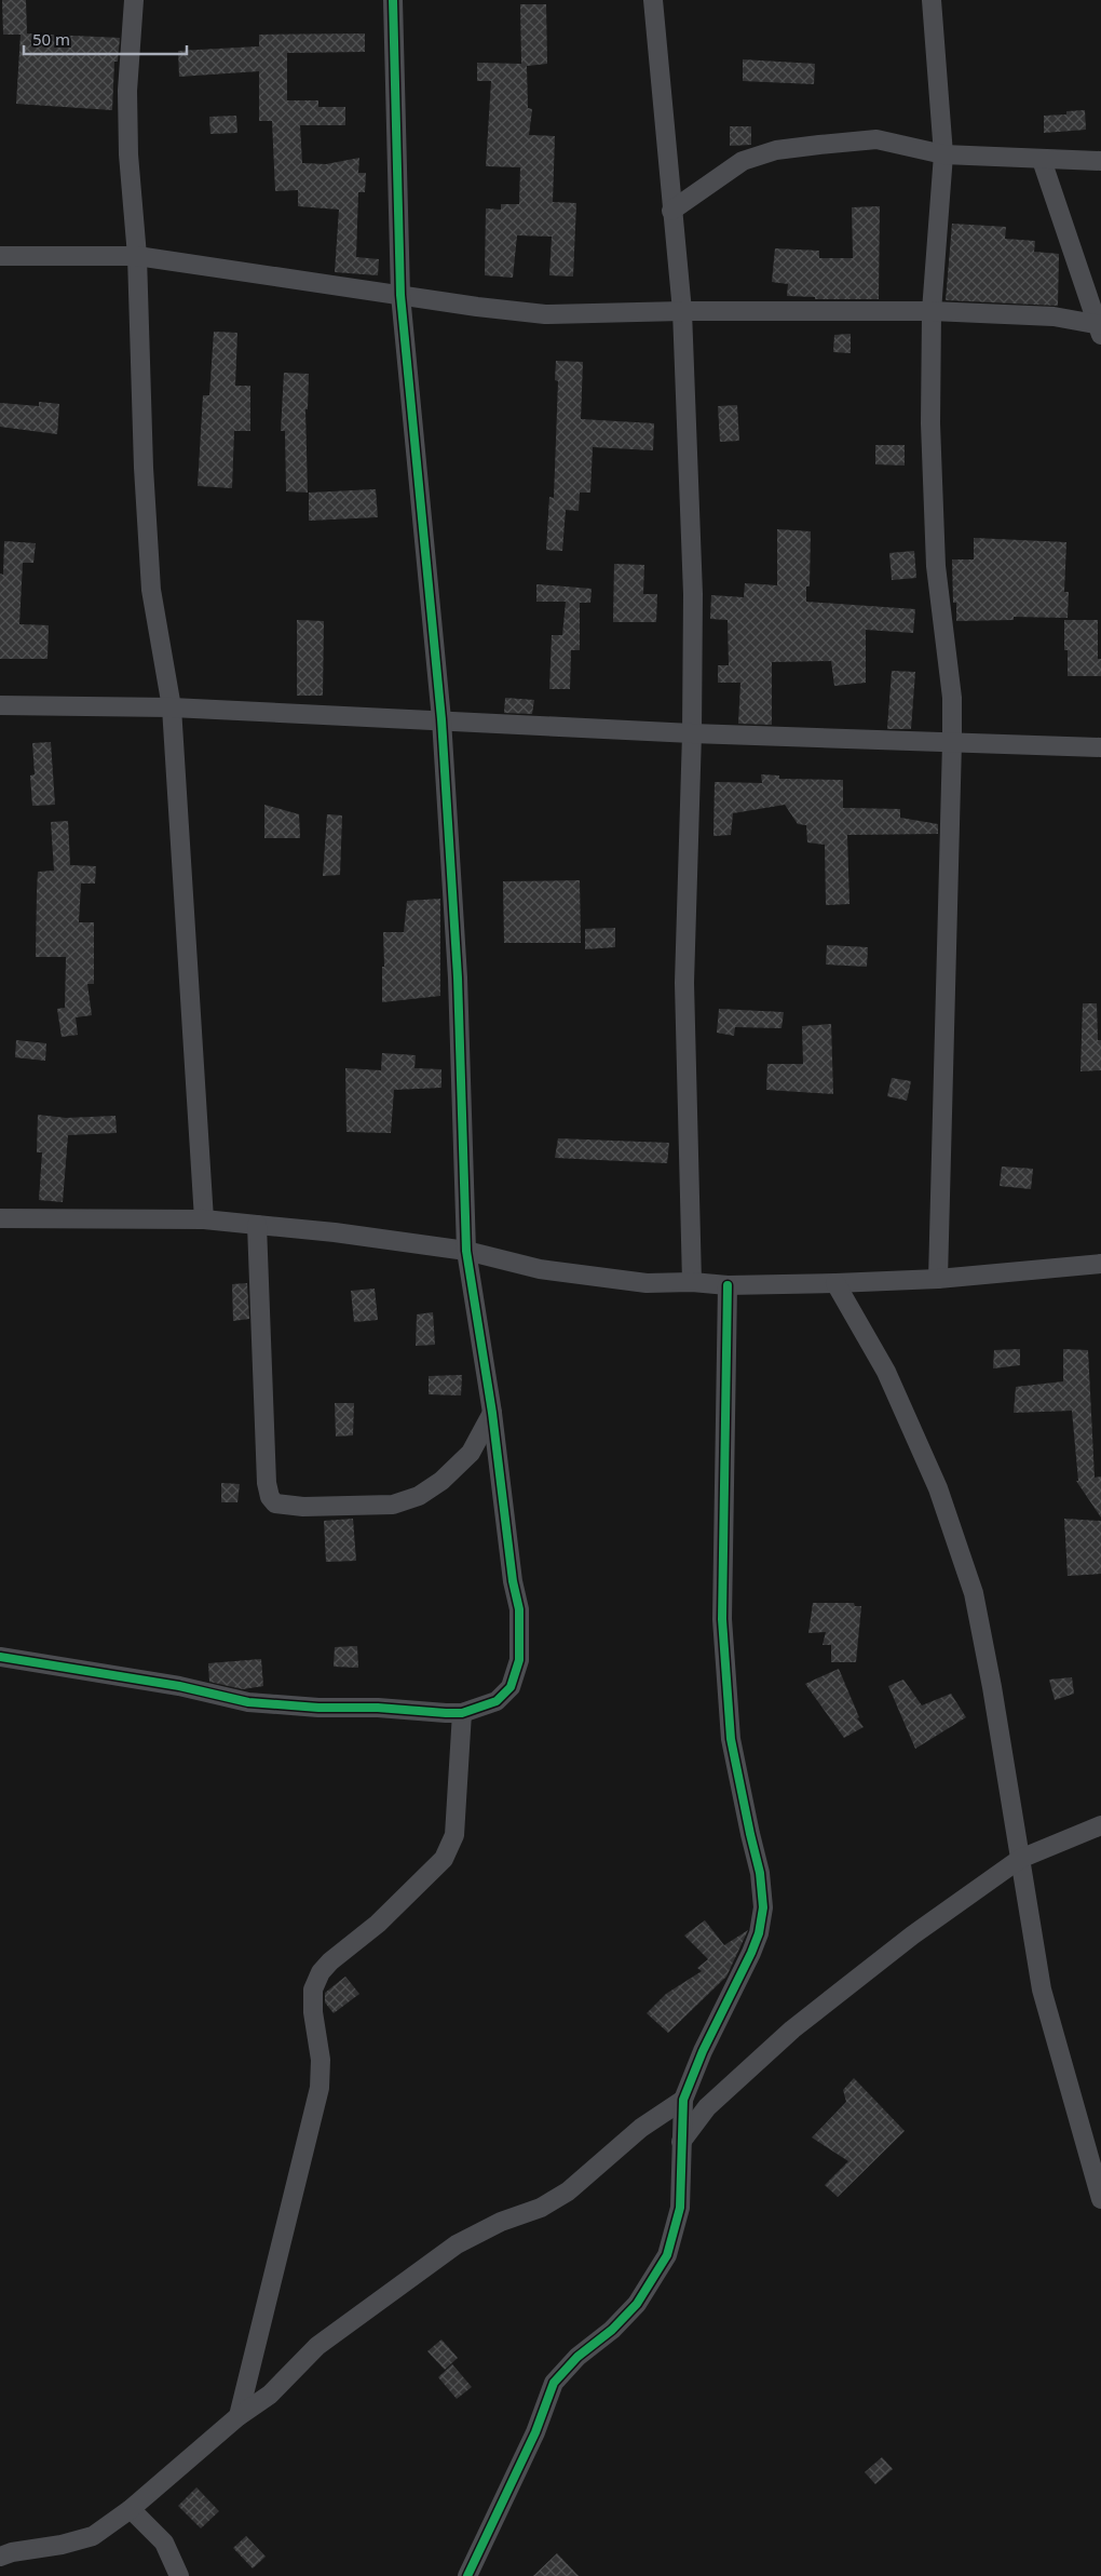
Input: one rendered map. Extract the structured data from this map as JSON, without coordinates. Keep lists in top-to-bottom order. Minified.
{"scale_bar":"50 m"}
